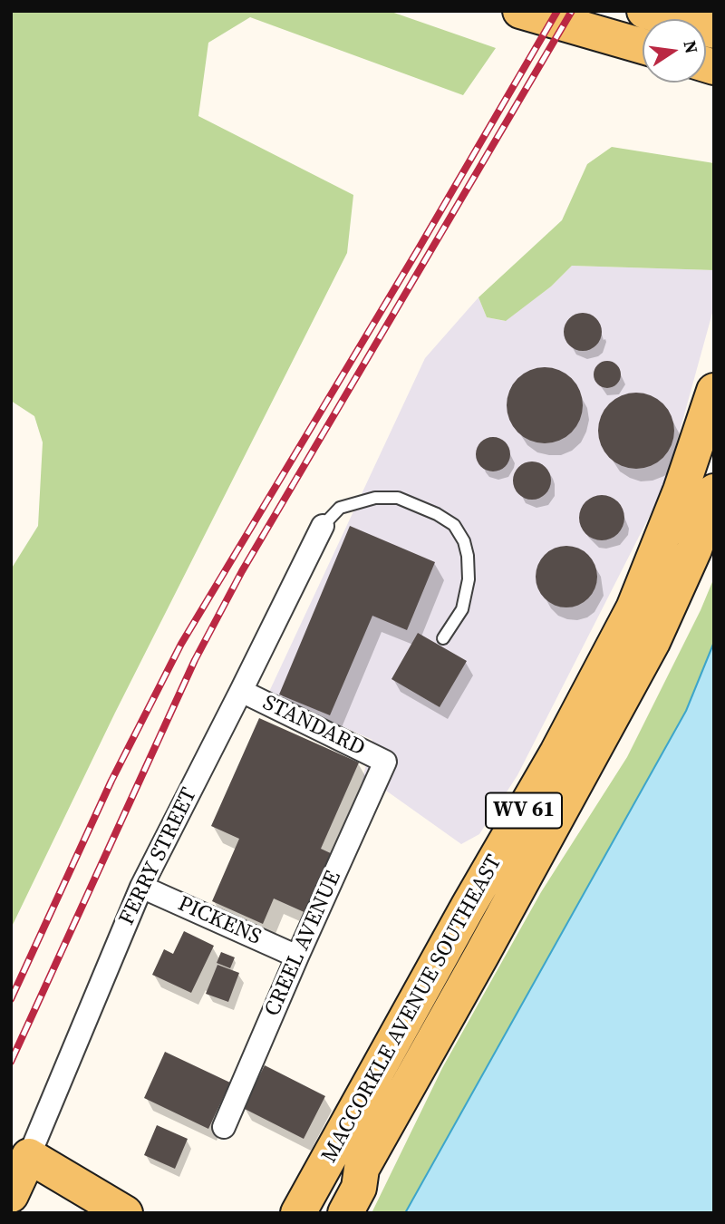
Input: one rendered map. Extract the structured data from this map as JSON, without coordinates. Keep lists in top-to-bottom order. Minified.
{"streets":{"main road":["WV 61","FERRY STREET","MACCORKLE AVENUE SOUTHEAST"],"street":["STANDARD","PICKENS","CREEL AVENUE"]},"crossings":[["STANDARD","FERRY STREET"],["STANDARD","CREEL AVENUE"],["FERRY STREET","PICKENS"],["PICKENS","CREEL AVENUE"]],"north":"right"}
